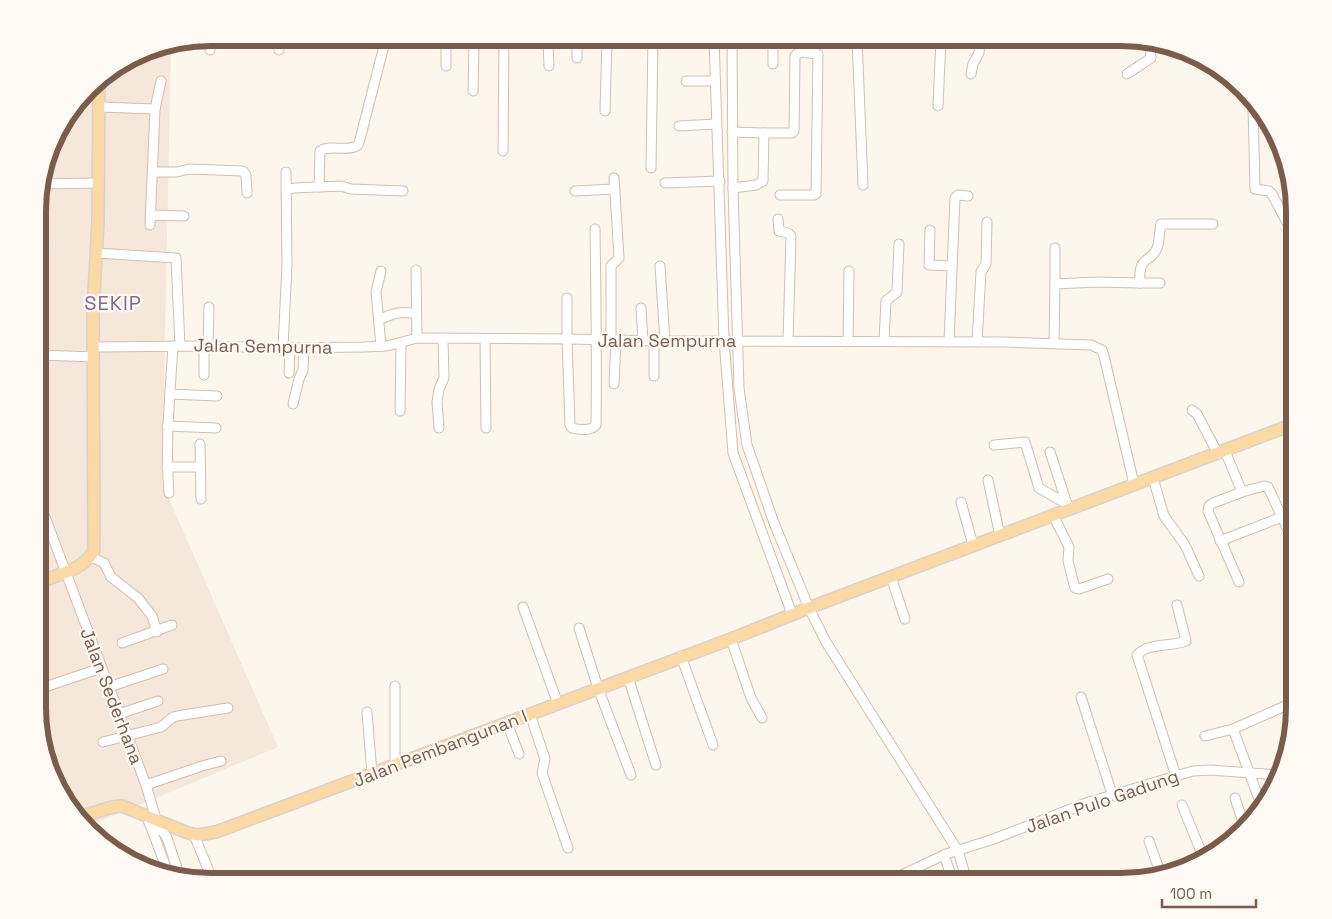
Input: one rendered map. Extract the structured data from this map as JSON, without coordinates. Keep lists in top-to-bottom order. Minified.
{"streets":{"main road":["Jalan Pembangunan I"],"street":["Jalan Sempurna","Jalan Sederhana","Jalan Pulo Gadung"]},"crossings":[["Jalan Sempurna","Jalan Pembangunan I"]],"districts":["SEKIP"],"scale_bar":"100 m"}
